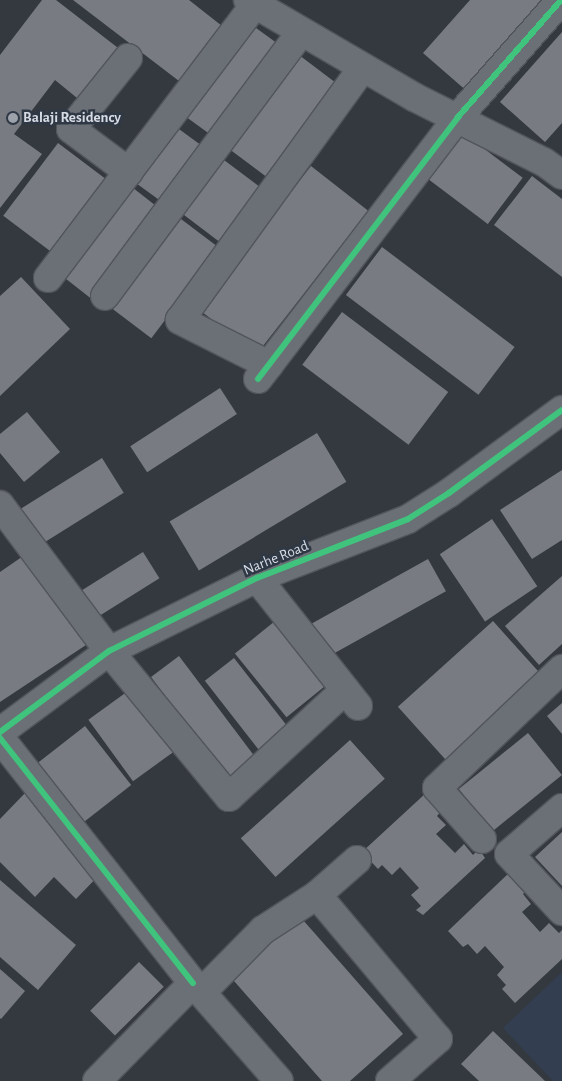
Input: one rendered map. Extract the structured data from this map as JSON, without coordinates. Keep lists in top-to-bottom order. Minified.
{"streets":{"street":["Narhe Road"]},"places":["Balaji Residency"]}
